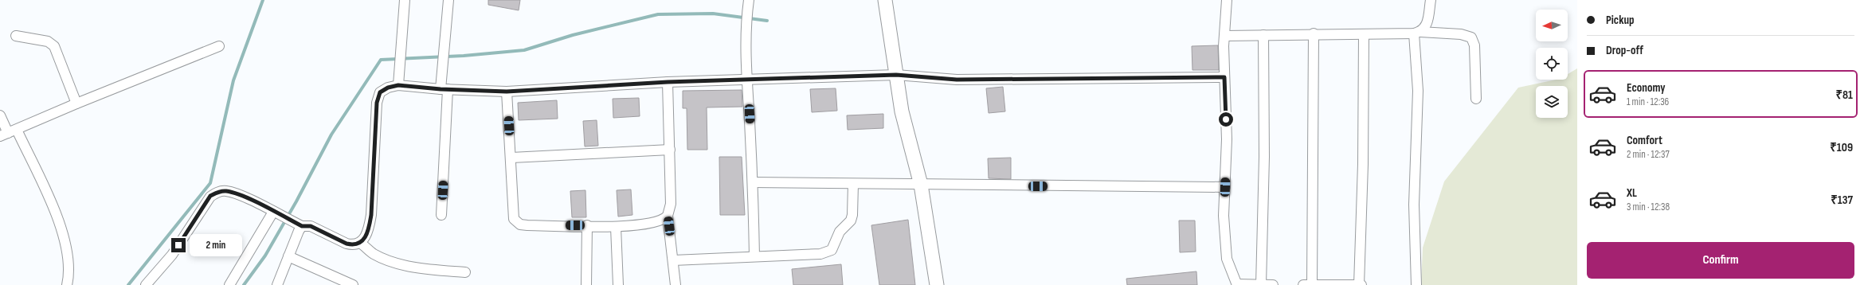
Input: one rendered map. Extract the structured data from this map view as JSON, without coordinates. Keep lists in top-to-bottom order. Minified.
{"north":"left","page":{"banner":["Pickup","Drop-off"],"list":[{"name":"Economy","note":"1 min · 12:36","value":"₹81"},{"name":"Comfort","note":"2 min · 12:37","value":"₹109"},{"name":"XL","note":"3 min · 12:38","value":"₹137"}],"bubble":"2 min","buttons":"Confirm"}}
